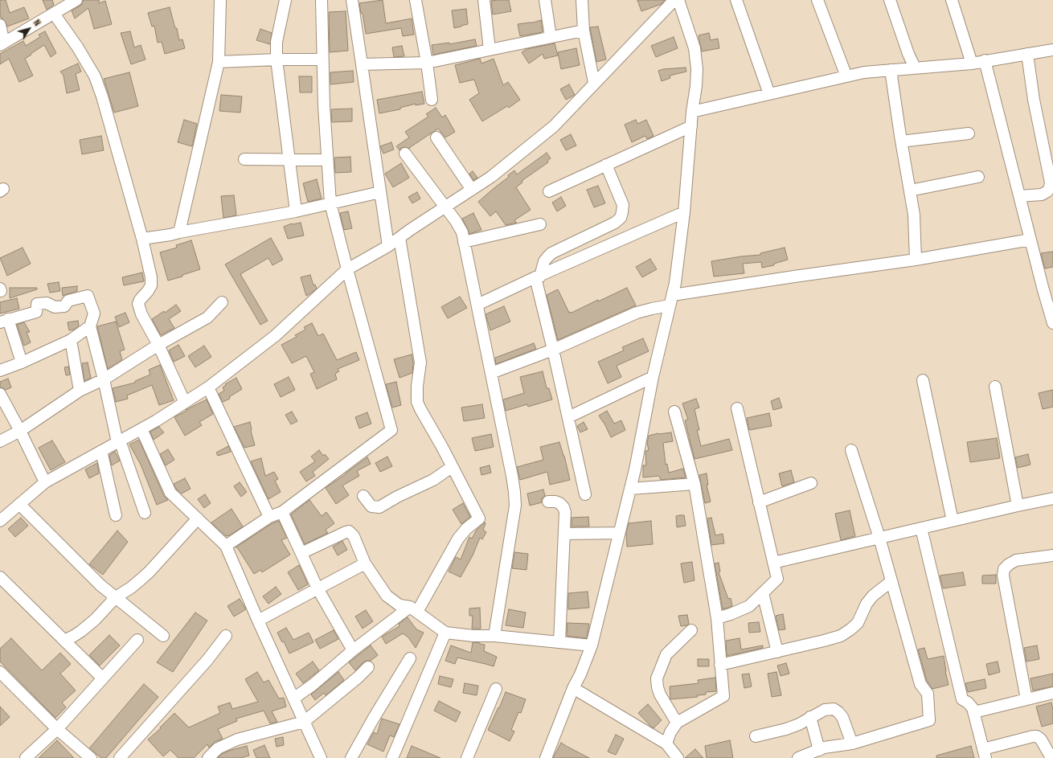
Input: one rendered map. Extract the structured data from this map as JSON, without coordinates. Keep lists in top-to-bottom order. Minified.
{"north":"top right"}
